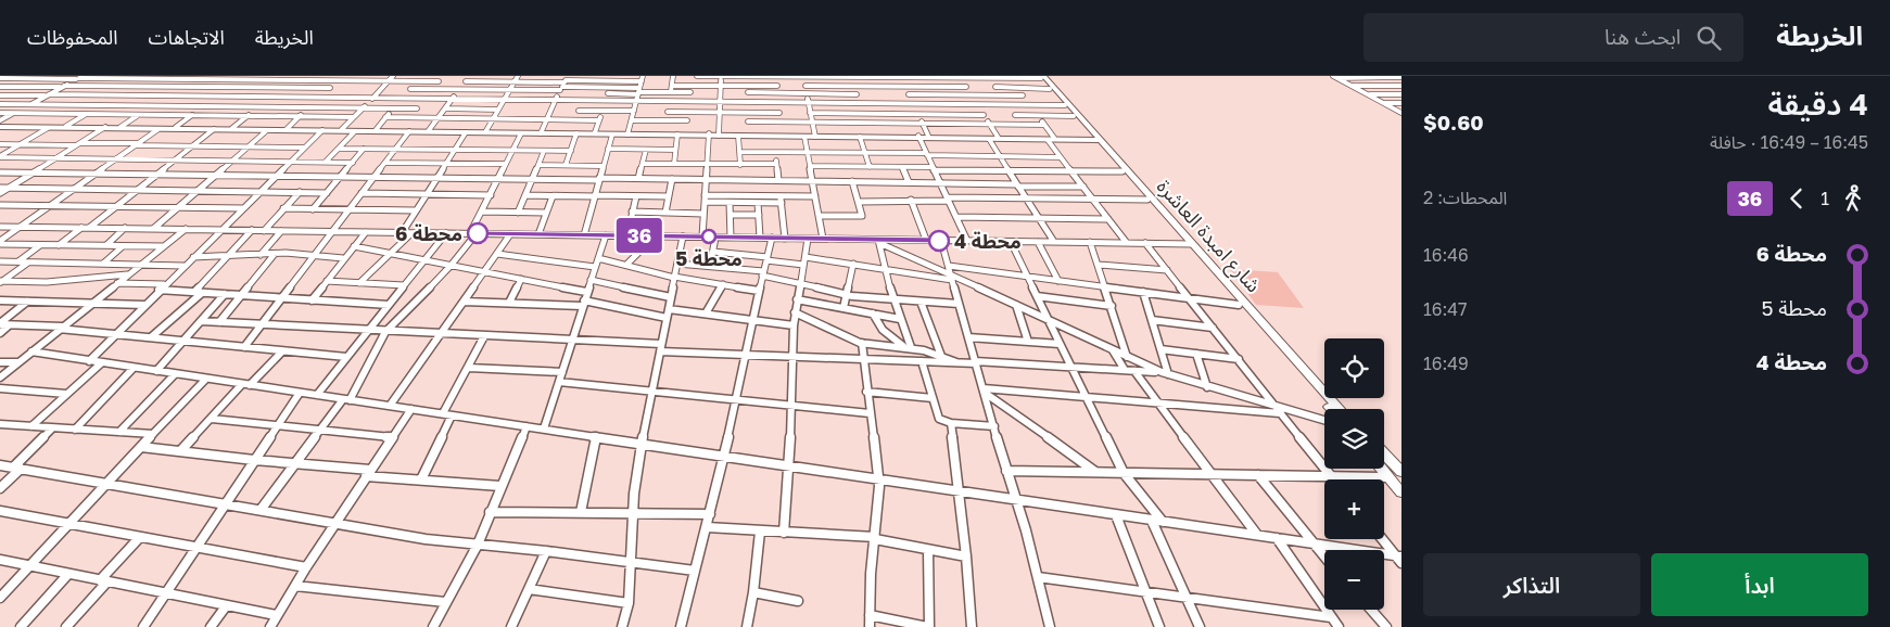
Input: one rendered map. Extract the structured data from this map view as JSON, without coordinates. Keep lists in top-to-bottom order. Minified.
{"streets":{"main road":["شارع امبدة العاشرة"]},"places":["محطة 6","محطة 5","محطة 4"],"lines":["bus line 36"],"page":{"header":"الخريطة","search":"ابحث هنا","nav":["الخريطة","الاتجاهات","المحفوظات"],"heading":["4 دقيقة","16:45 – 16:49 · حافلة","$0.60"],"on_map":"36","legs":["1","36","المحطات: 2"],"list":[{"name":"محطة 6","value":"16:46"},{"name":"محطة 5","value":"16:47"},{"name":"محطة 4","value":"16:49"}],"map_buttons":["+","−"],"buttons":["ابدأ","التذاكر"]}}
